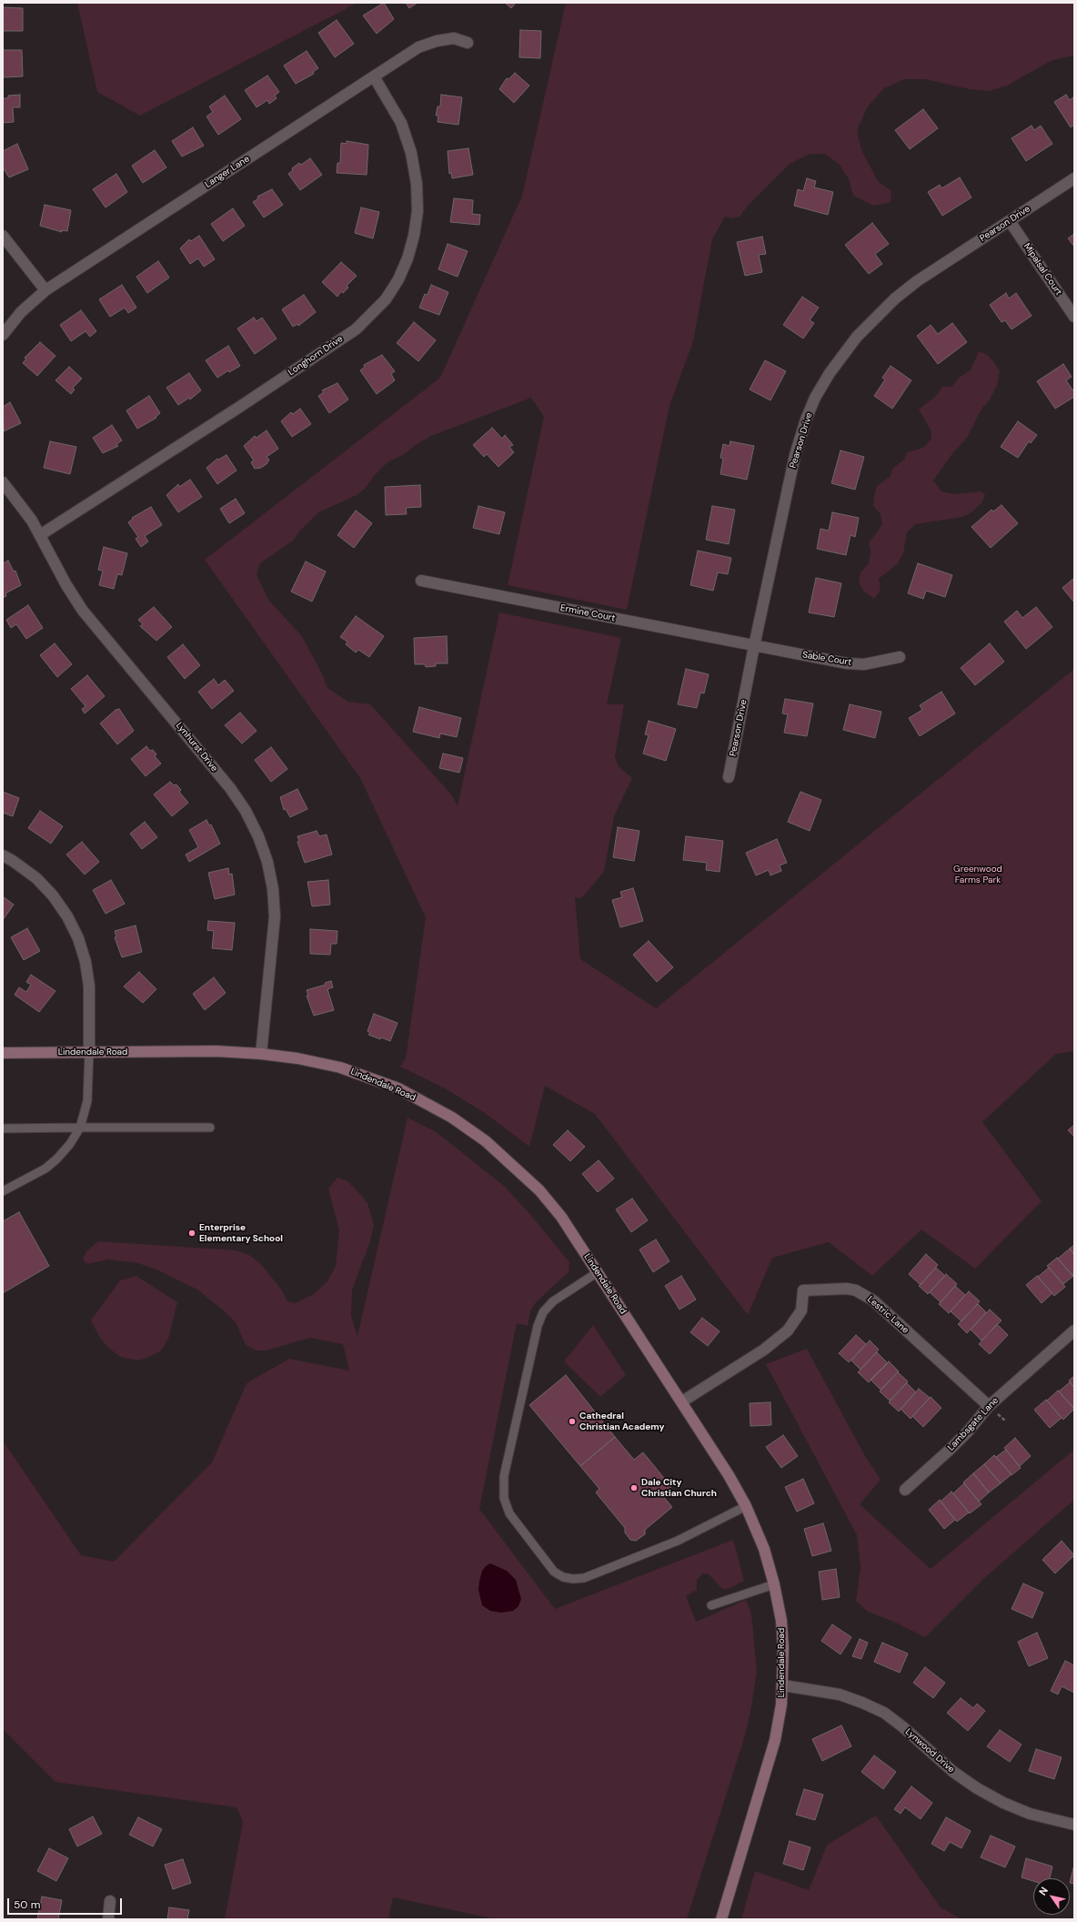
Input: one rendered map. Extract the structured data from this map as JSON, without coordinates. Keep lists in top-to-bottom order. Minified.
{"streets":{"street":["Langer Lane","Pearson Drive","Mipalsal Court","Longhorn Drive","Ermine Court","Sable Court","Lynhurst Drive","Lindendale Road","Lestric Lane","Lambsgate Lane","Lynwood Drive"]},"crossings":[["Langer Lane","Longhorn Drive"],["Pearson Drive","Mipalsal Court"],["Pearson Drive","Ermine Court"],["Pearson Drive","Sable Court"],["Longhorn Drive","Lynhurst Drive"],["Ermine Court","Sable Court"],["Lynhurst Drive","Lindendale Road"],["Lindendale Road","Lestric Lane"],["Lindendale Road","Lynwood Drive"],["Lestric Lane","Lambsgate Lane"]],"parks":["Greenwood Farms Park"],"places":["Enterprise Elementary School","Cathedral Christian Academy","Dale City Christian Church"],"scale_bar":"50 m","north":"top left"}
